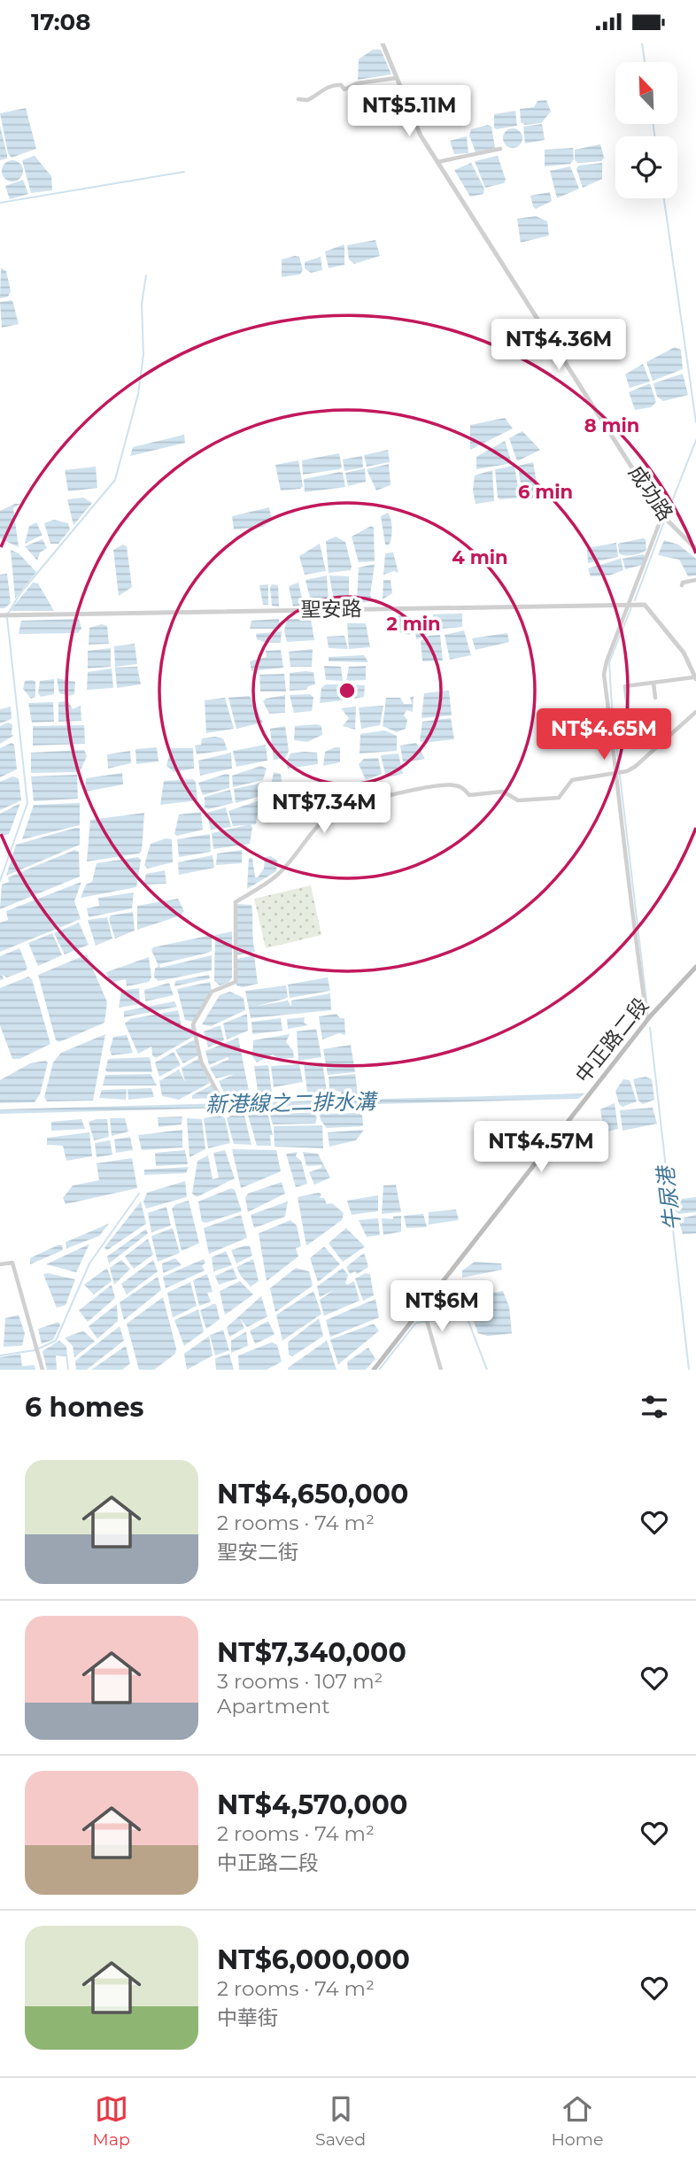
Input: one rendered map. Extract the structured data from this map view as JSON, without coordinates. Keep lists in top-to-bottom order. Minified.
{"streets":{"main road":["中正路二段"],"street":["成功路","聖安路"]},"water":["新港線之二排水溝","牛尿港"],"north":"top left","page":{"status":"17:08","price":["NT$5.11M","NT$4.36M","NT$4.65M","NT$7.34M","NT$4.57M","NT$6M"],"heading":"6 homes","list":[{"name":"NT$4,650,000","note":"2 rooms · 74 m² · 聖安二街"},{"name":"NT$7,340,000","note":"3 rooms · 107 m² · Apartment"},{"name":"NT$4,570,000","note":"2 rooms · 74 m² · 中正路二段"},{"name":"NT$6,000,000","note":"2 rooms · 74 m² · 中華街"}],"tabs":["Map","Saved","Home"]},"rings":["8 min","6 min","4 min","2 min"]}
